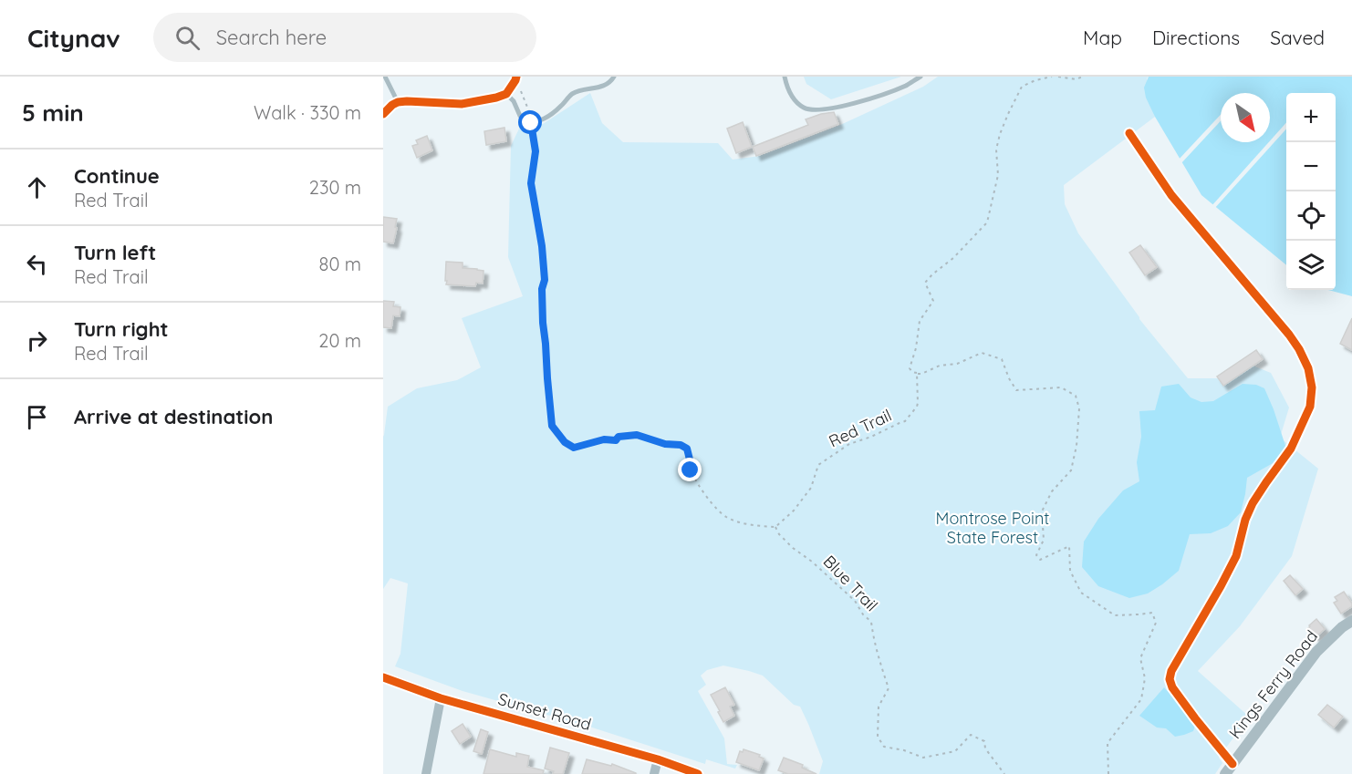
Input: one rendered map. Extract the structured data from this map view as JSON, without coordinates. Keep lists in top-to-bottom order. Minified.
{"streets":{"street":["Kings Ferry Road","Sunset Road"],"path":["Red Trail","Blue Trail"]},"crossings":[["Red Trail","Blue Trail"]],"parks":["Montrose Point State Forest"],"north":"bottom right","page":{"header":"Citynav","search":"Search here","nav":["Map","Directions","Saved"],"heading":["5 min","Walk · 330 m"],"map_buttons":["+","−"],"list":[["Continue","Red Trail","230 m"],["Turn left","Red Trail","80 m"],["Turn right","Red Trail","20 m"],"Arrive at destination"]}}
